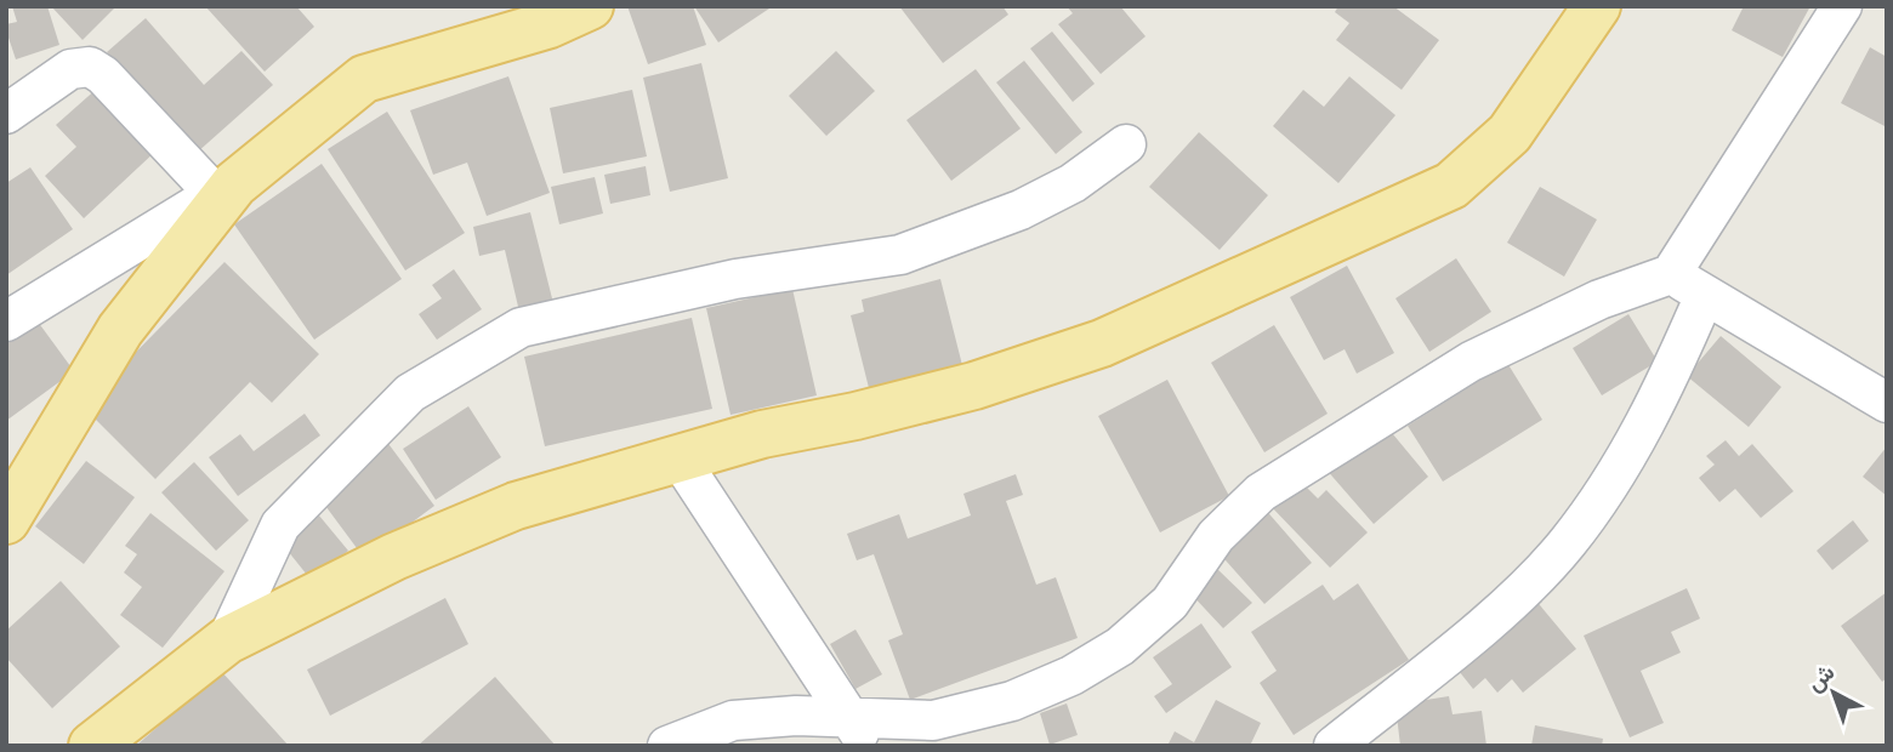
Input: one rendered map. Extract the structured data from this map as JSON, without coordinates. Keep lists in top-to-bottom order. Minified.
{"north":"top left"}
